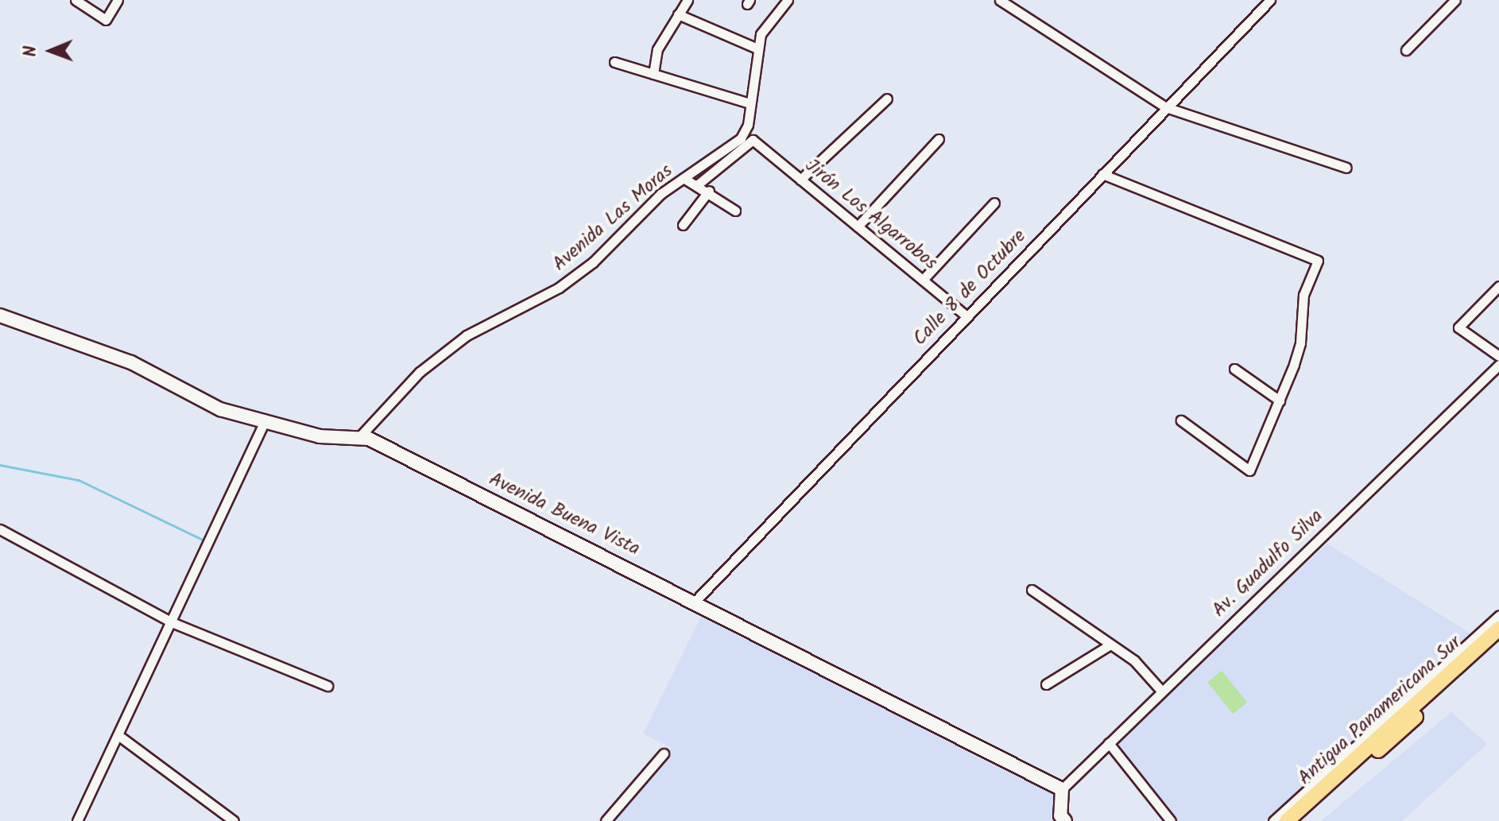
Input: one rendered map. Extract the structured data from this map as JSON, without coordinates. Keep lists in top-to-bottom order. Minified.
{"streets":{"main road":["Antigua Panamericana Sur"],"street":["Jirón Los Algarrobos","Avenida Las Moras","Calle 8 de Octubre","Avenida Buena Vista","Av. Guadulfo Silva"]},"crossings":[["Jirón Los Algarrobos","Calle 8 de Octubre"],["Avenida Las Moras","Avenida Buena Vista"],["Calle 8 de Octubre","Avenida Buena Vista"],["Avenida Buena Vista","Av. Guadulfo Silva"]],"north":"left"}
